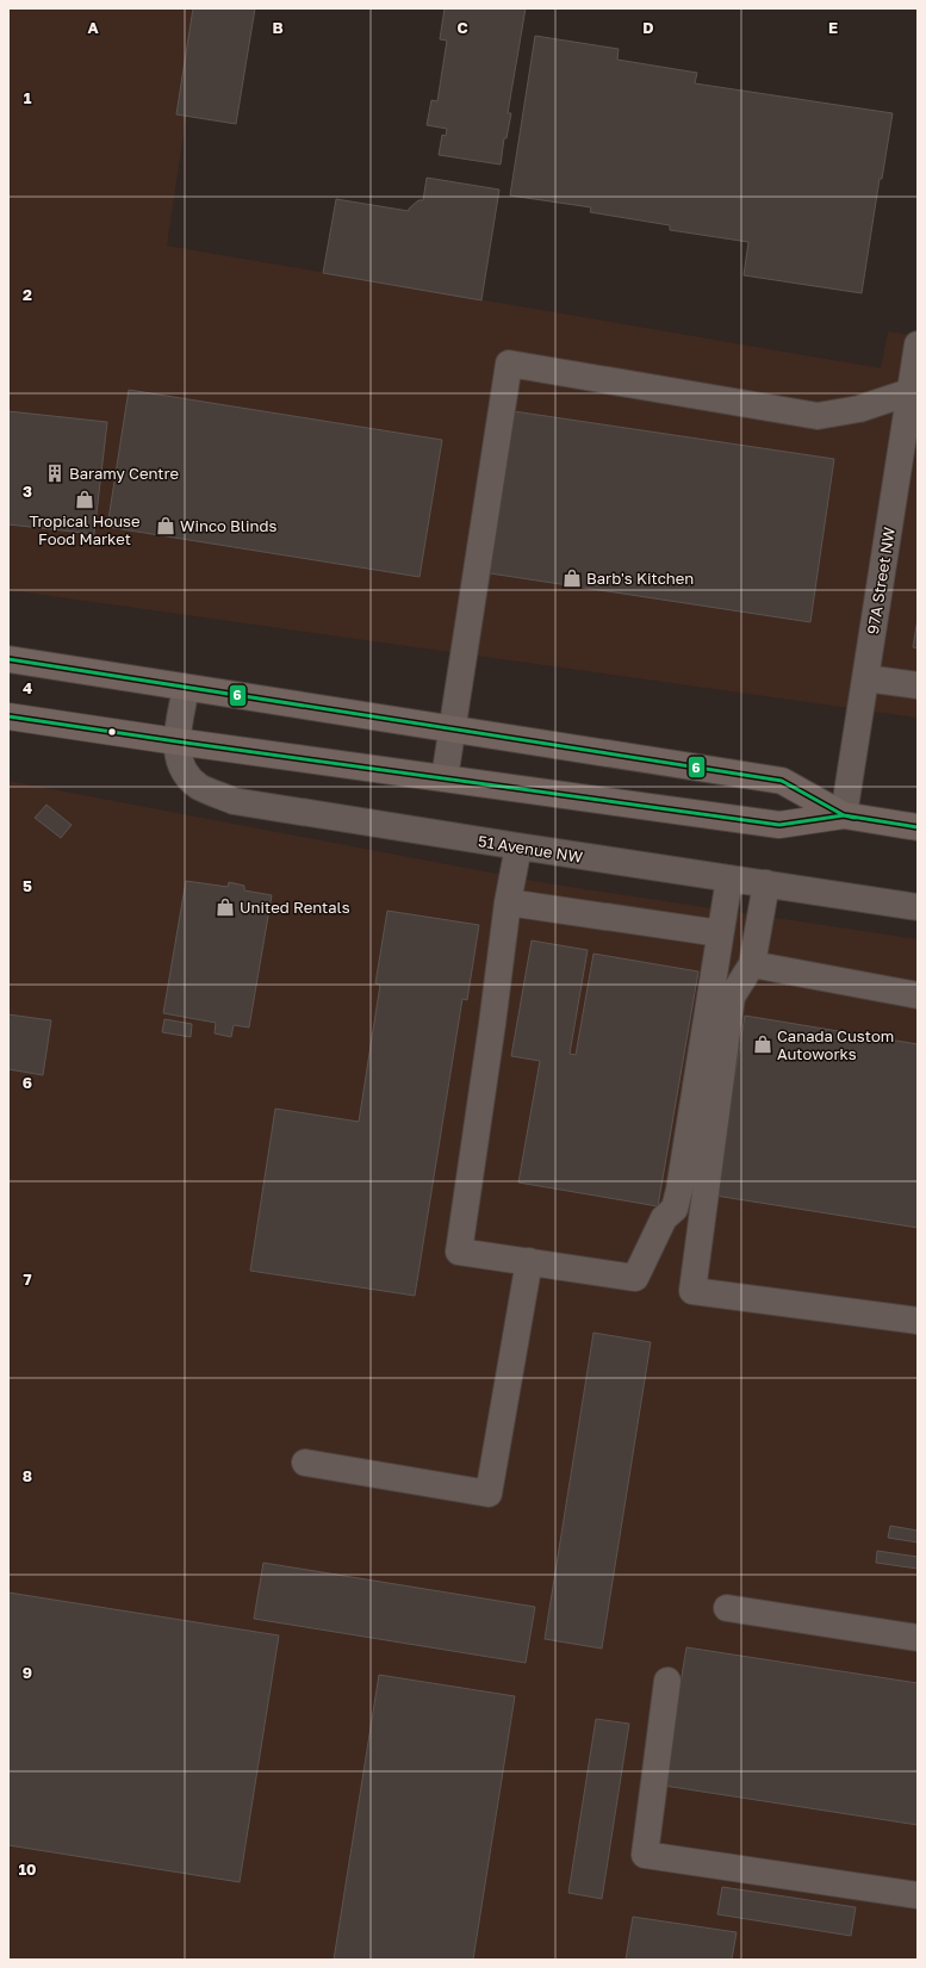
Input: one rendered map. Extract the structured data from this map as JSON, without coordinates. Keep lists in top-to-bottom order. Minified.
{"streets":{"street":["97A Street NW","51 Avenue NW"]},"places":{"building":["Baramy Centre"],"shop":["Tropical House Food Market","Winco Blinds","Barb's Kitchen","United Rentals","Canada Custom Autoworks"]},"lines":["transit line 6"],"grid":{"columns":["A","B","C","D","E"],"rows":["1","2","3","4","5","6","7","8","9","10"]}}
